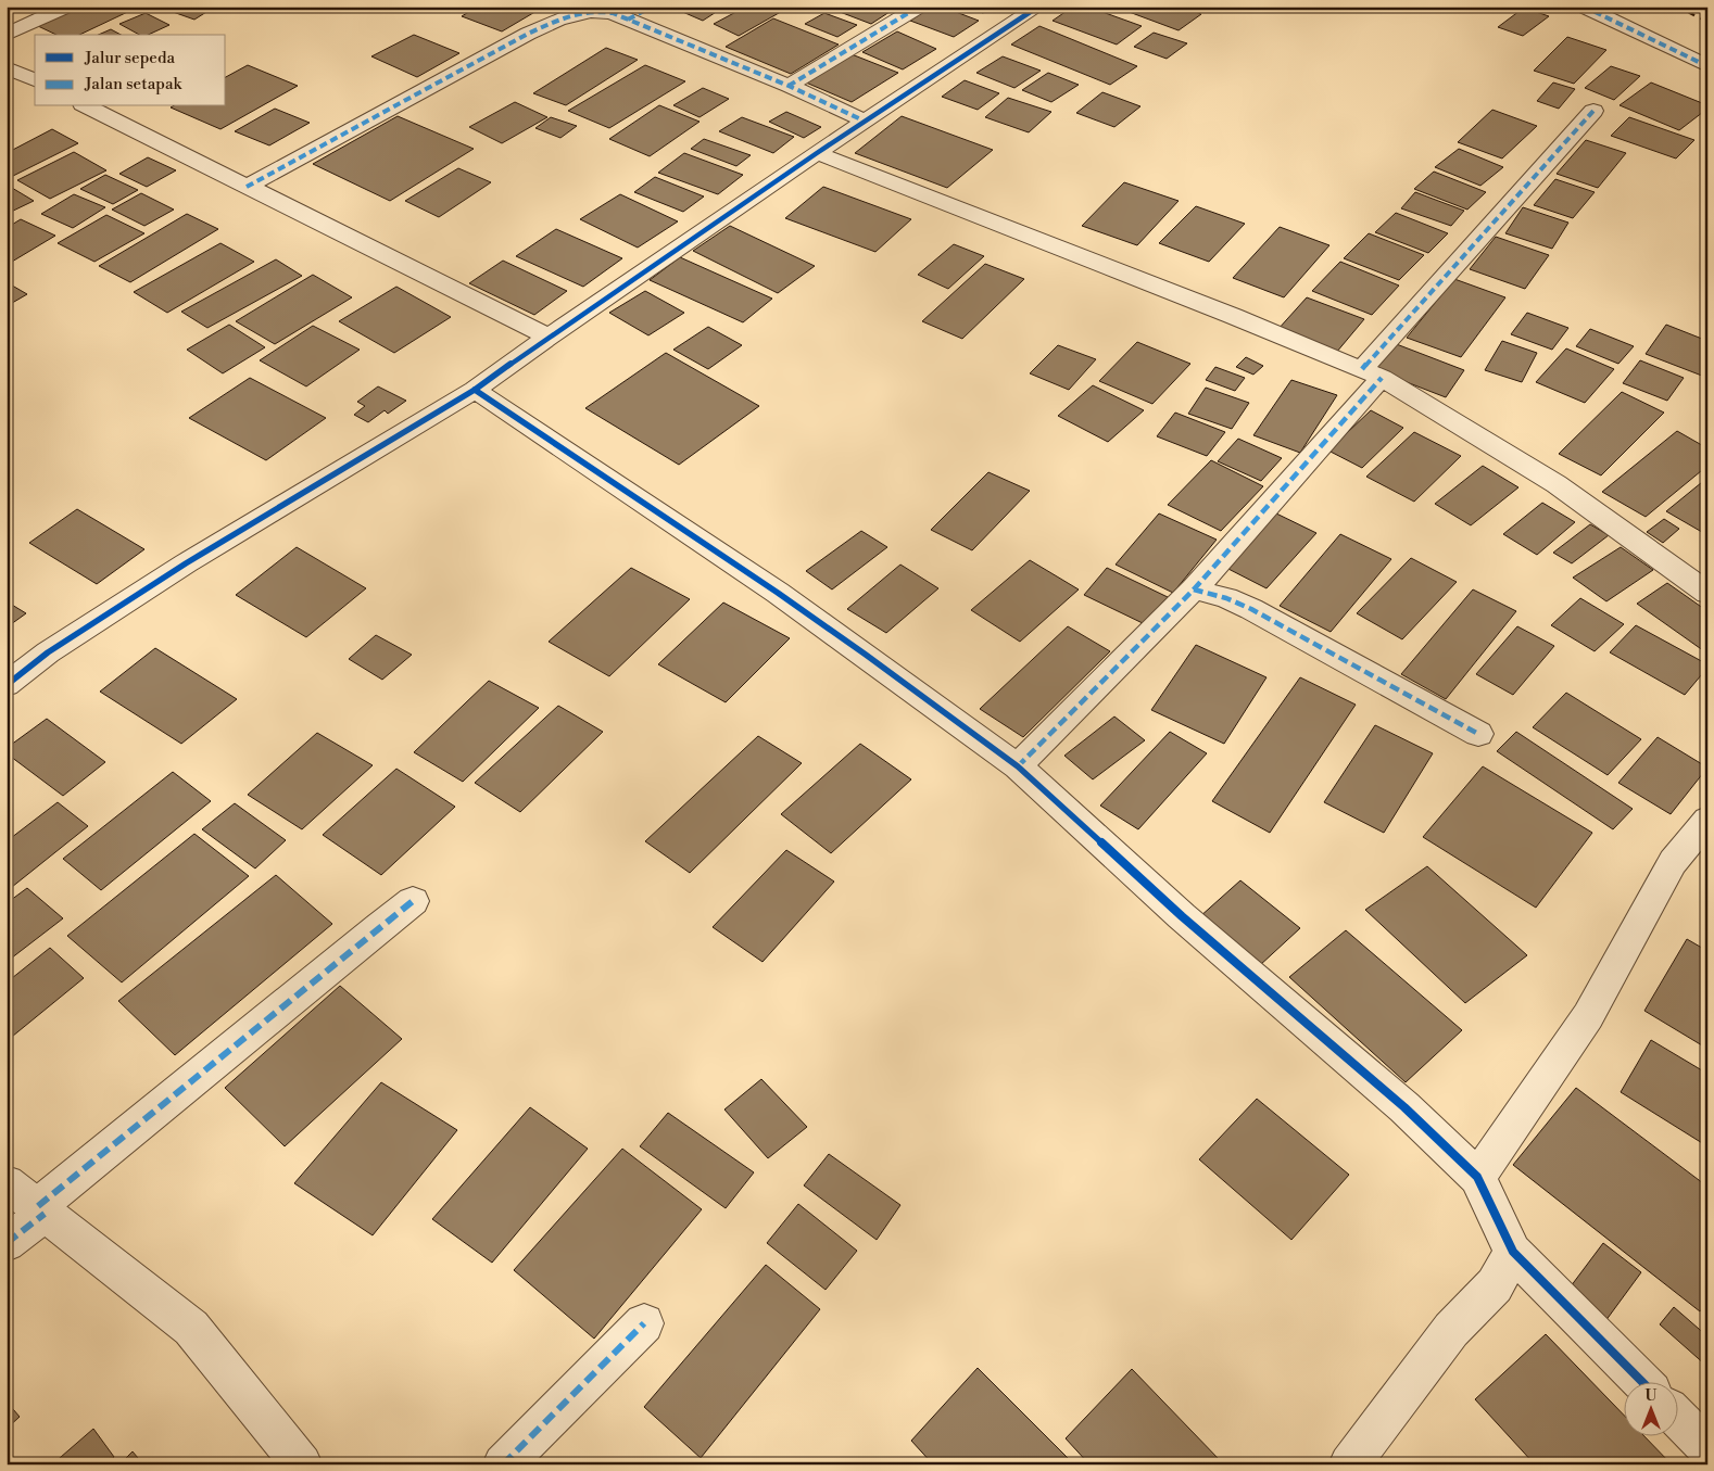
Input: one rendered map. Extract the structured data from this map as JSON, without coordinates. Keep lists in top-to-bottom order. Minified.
{"legend":["Jalur sepeda","Jalan setapak"],"north":"top"}
